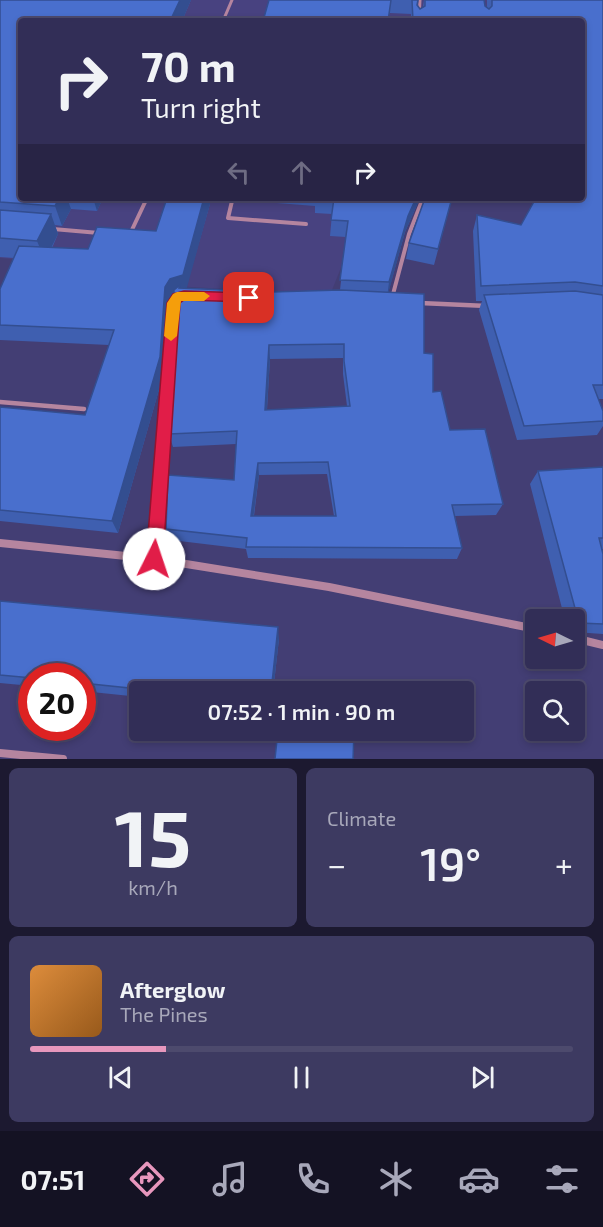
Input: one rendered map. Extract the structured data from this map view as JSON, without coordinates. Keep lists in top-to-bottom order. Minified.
{"north":"left","page":{"turn":["70 m","Turn right"],"limit":"20","trip":"07:52 · 1 min · 90 m","tile":[["15","km/h"],"Climate"],"heat":["−","19°","+"],"song":["Afterglow","The Pines"],"tabs":"07:51"}}
